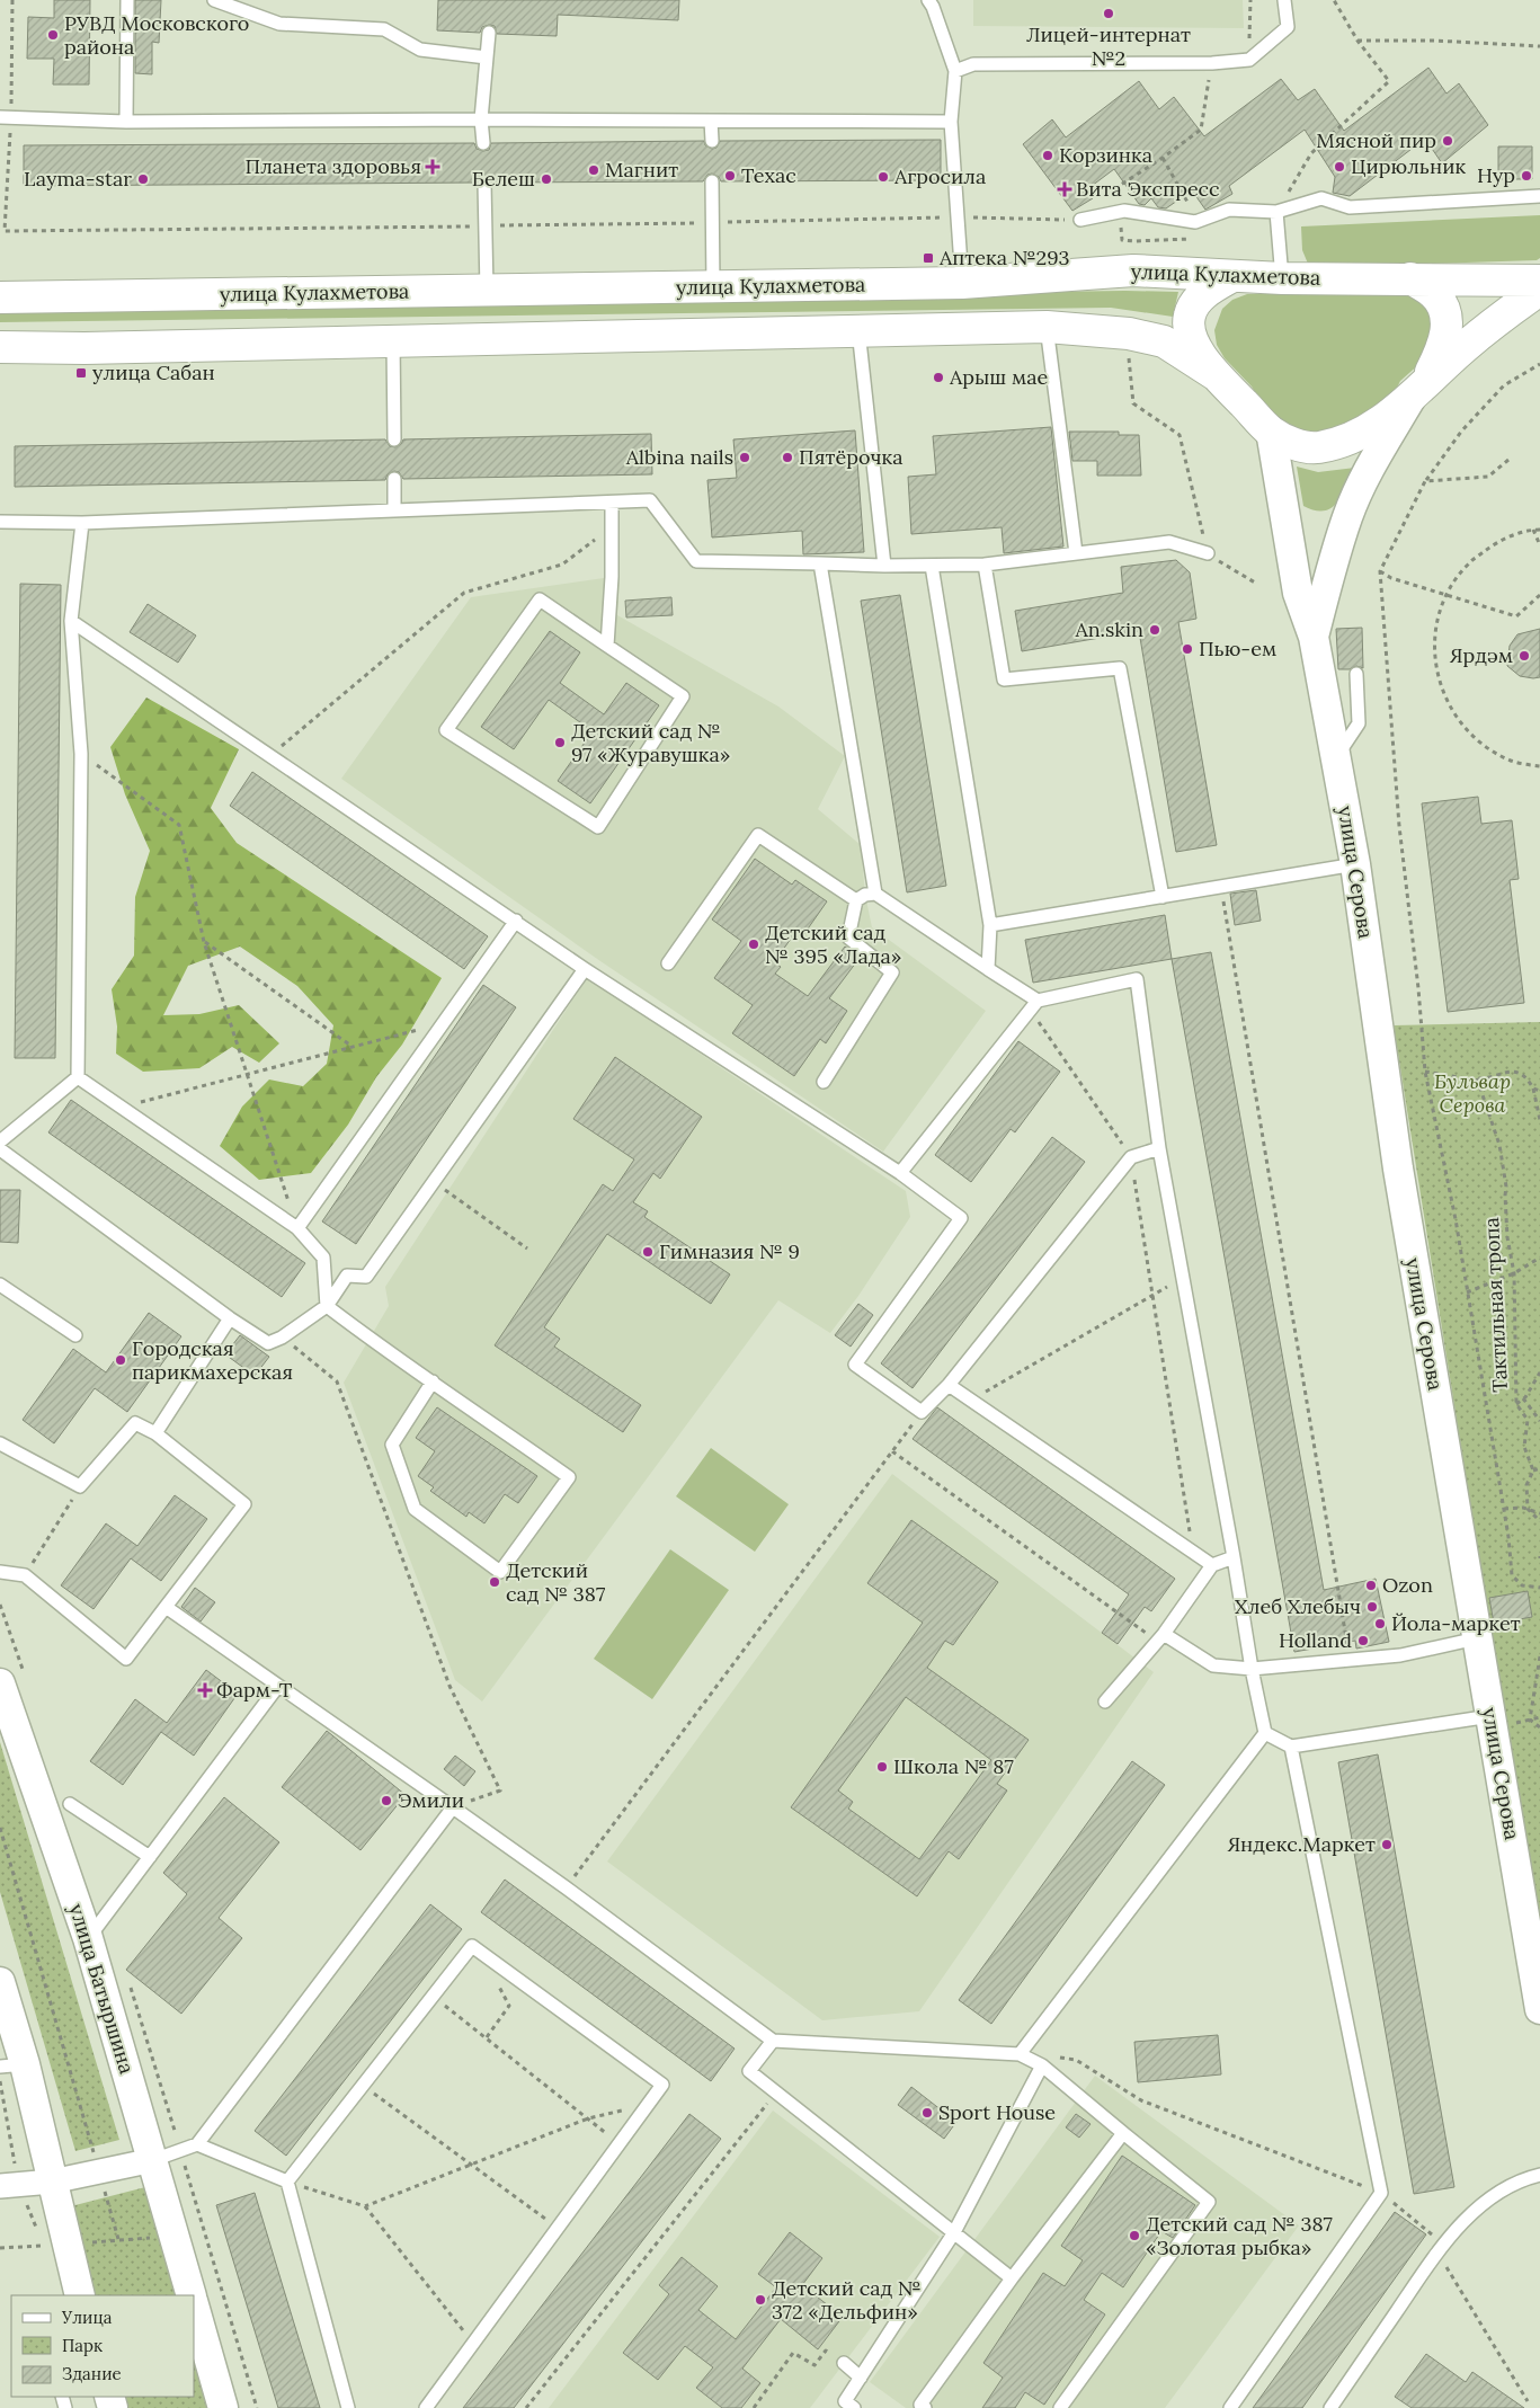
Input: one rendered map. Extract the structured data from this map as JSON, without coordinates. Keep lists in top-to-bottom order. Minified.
{"streets":{"main road":["улица Кулахметова"],"street":["улица Серова","улица Батыршина"],"path":["Тактильная тропа"]},"parks":["Бульвар Серова"],"places":{"other":["Лицей-интернат №2","РУВД Московского района","Мясной пир","Корзинка","Цирюльник","Магнит","Техас","Нур","Агросила","Layma-star","Белеш","Арыш мае","Albina nails","Пятёрочка","An.skin","Пью-ем","Ярдәм","Детский сад № 97 «Журавушка»","Детский сад № 395 «Лада»","Гимназия № 9","Городская парикмахерская","Детский сад № 387","Ozon","Хлеб Хлебыч","Йола-маркет","Holland","Школа № 87","Эмили","Яндекс.Маркет","Sport House","Детский сад № 387 «Золотая рыбка»","Детский сад № 372 «Дельфин»"],"health":["Планета здоровья","Вита Экспресс","Фарм-Т"],"transit":["Аптека №293","улица Сабан"]},"legend":["Улица","Парк","Здание"]}
